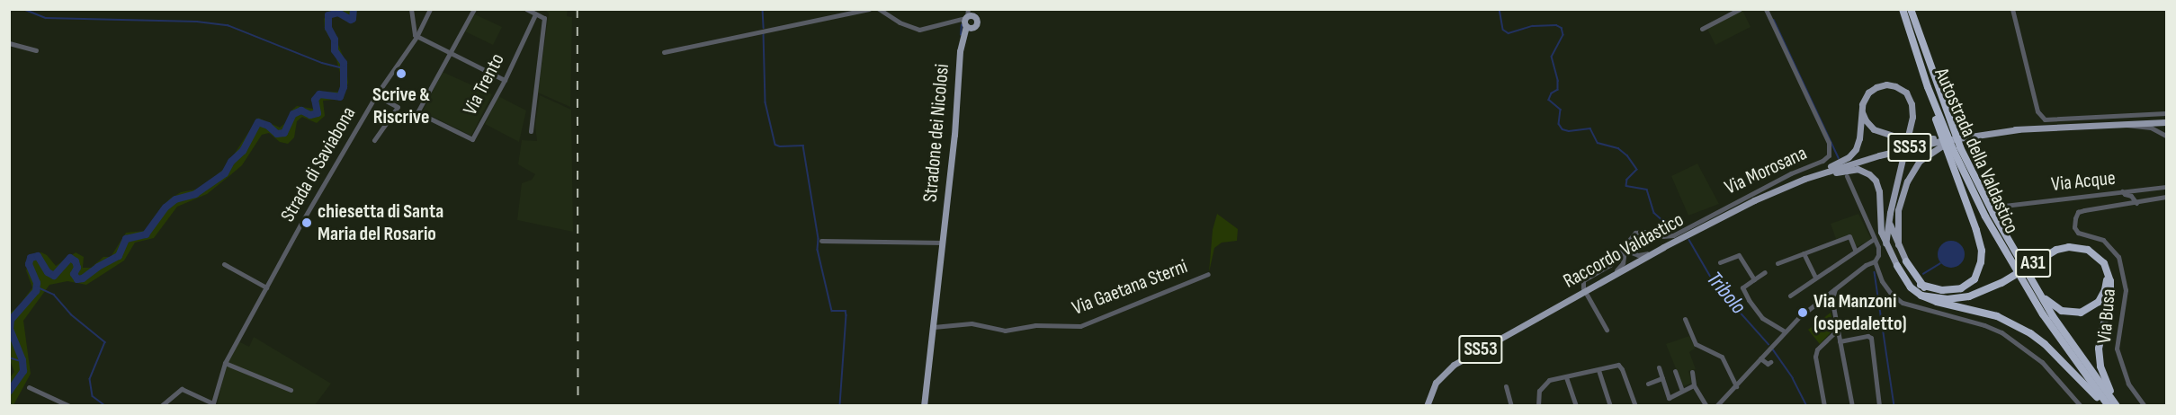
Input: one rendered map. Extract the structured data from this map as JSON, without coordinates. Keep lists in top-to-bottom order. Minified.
{"streets":{"highway":["Autostrada della Valdastico","A31"],"main road":["Stradone dei Nicolosi","SS53","Raccordo Valdastico"],"street":["Via Trento","Strada di Saviabona","Via Morosana","Via Acque","Via Gaetana Sterni","Via Busa"]},"crossings":[["Stradone dei Nicolosi","Via Gaetana Sterni"],["SS53","Raccordo Valdastico"],["Autostrada della Valdastico","A31"]],"water":["Tribolo"],"places":["Scrive & Riscrive","chiesetta di Santa Maria del Rosario","Via Manzoni (ospedaletto)"]}
